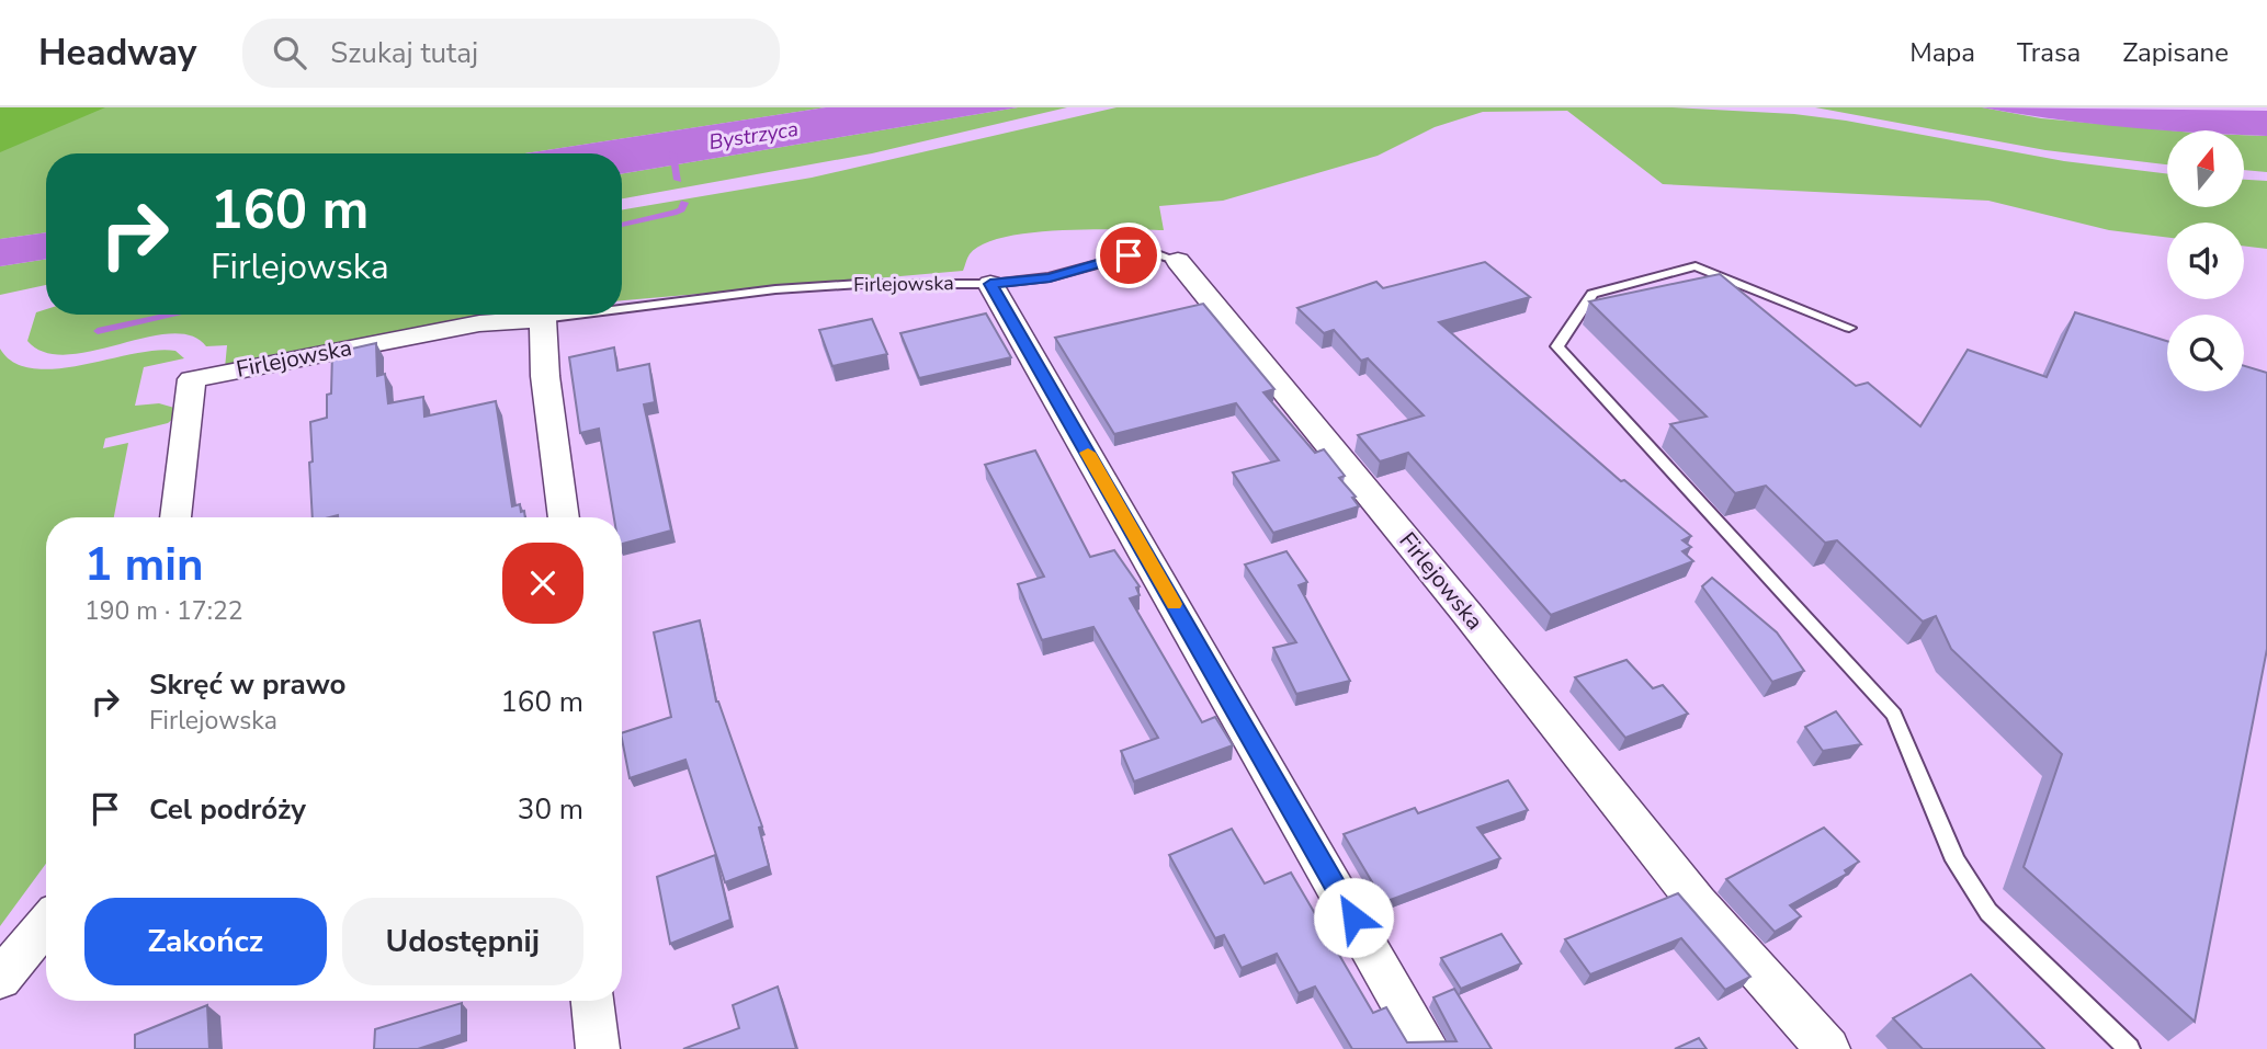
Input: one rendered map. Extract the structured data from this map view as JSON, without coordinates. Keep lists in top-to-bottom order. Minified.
{"streets":{"street":["Firlejowska"]},"water":["Bystrzyca"],"north":"top","page":{"header":"Headway","search":"Szukaj tutaj","nav":["Mapa","Trasa","Zapisane"],"turn":["160 m","Firlejowska"],"heading":["1 min","190 m · 17:22"],"list":[{"name":"Skręć w prawo","note":"Firlejowska","value":"160 m"},{"name":"Cel podróży","value":"30 m"}],"buttons":["Zakończ","Udostępnij"]}}
